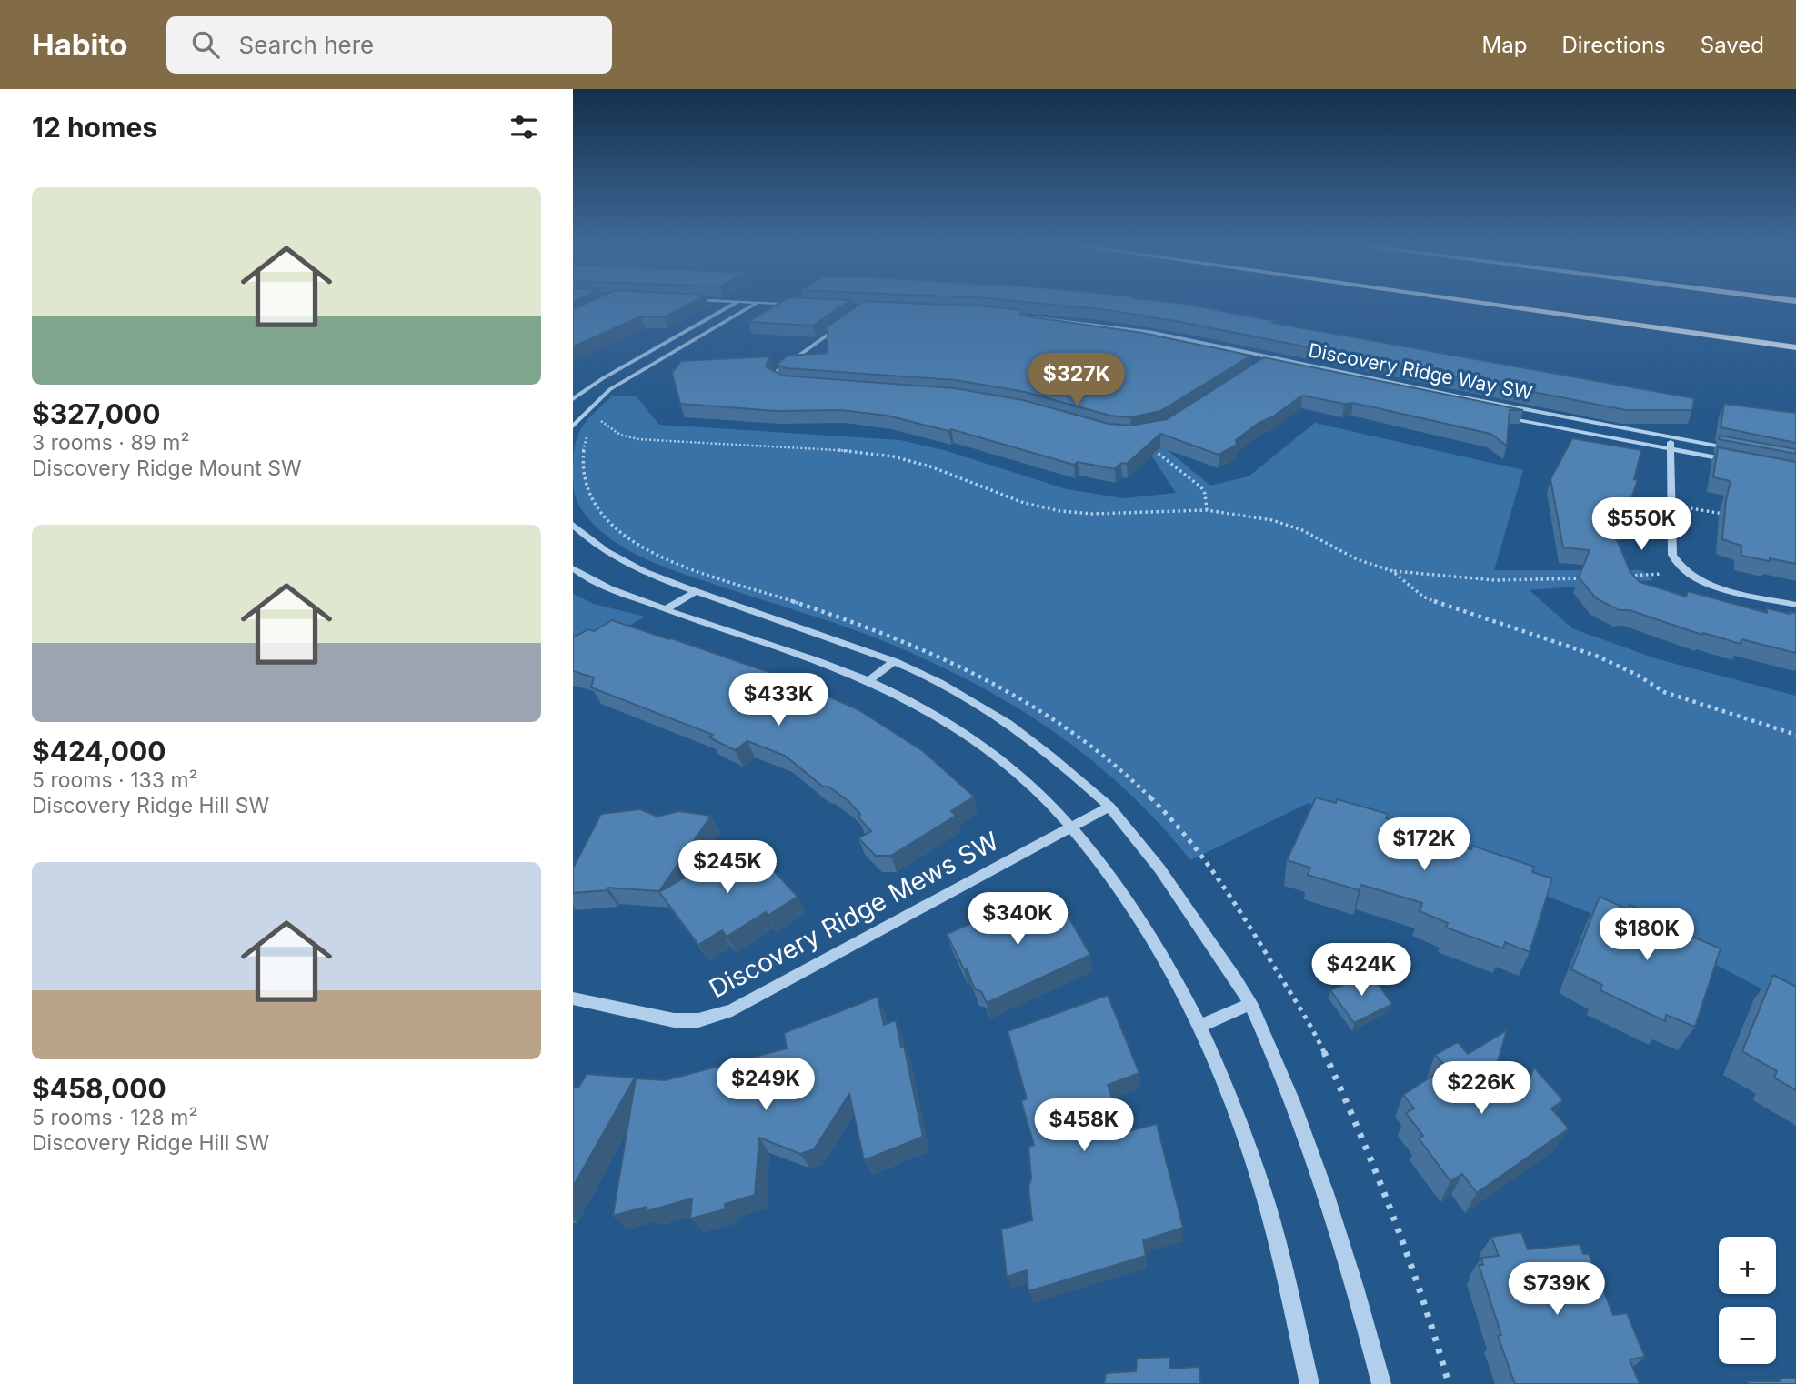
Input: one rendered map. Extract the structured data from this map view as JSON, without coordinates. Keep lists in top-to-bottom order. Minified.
{"streets":{"street":["Discovery Ridge Way SW","Discovery Ridge Mews SW"]},"page":{"header":"Habito","search":"Search here","nav":["Map","Directions","Saved"],"heading":"12 homes","list":[{"name":"$327,000","note":"3 rooms · 89 m² · Discovery Ridge Mount SW"},{"name":"$424,000","note":"5 rooms · 133 m² · Discovery Ridge Hill SW"},{"name":"$458,000","note":"5 rooms · 128 m² · Discovery Ridge Hill SW"}],"price":["$327K","$550K","$433K","$172K","$245K","$340K","$180K","$424K","$249K","$226K","$458K","$739K"],"map_buttons":["+","−"]}}
